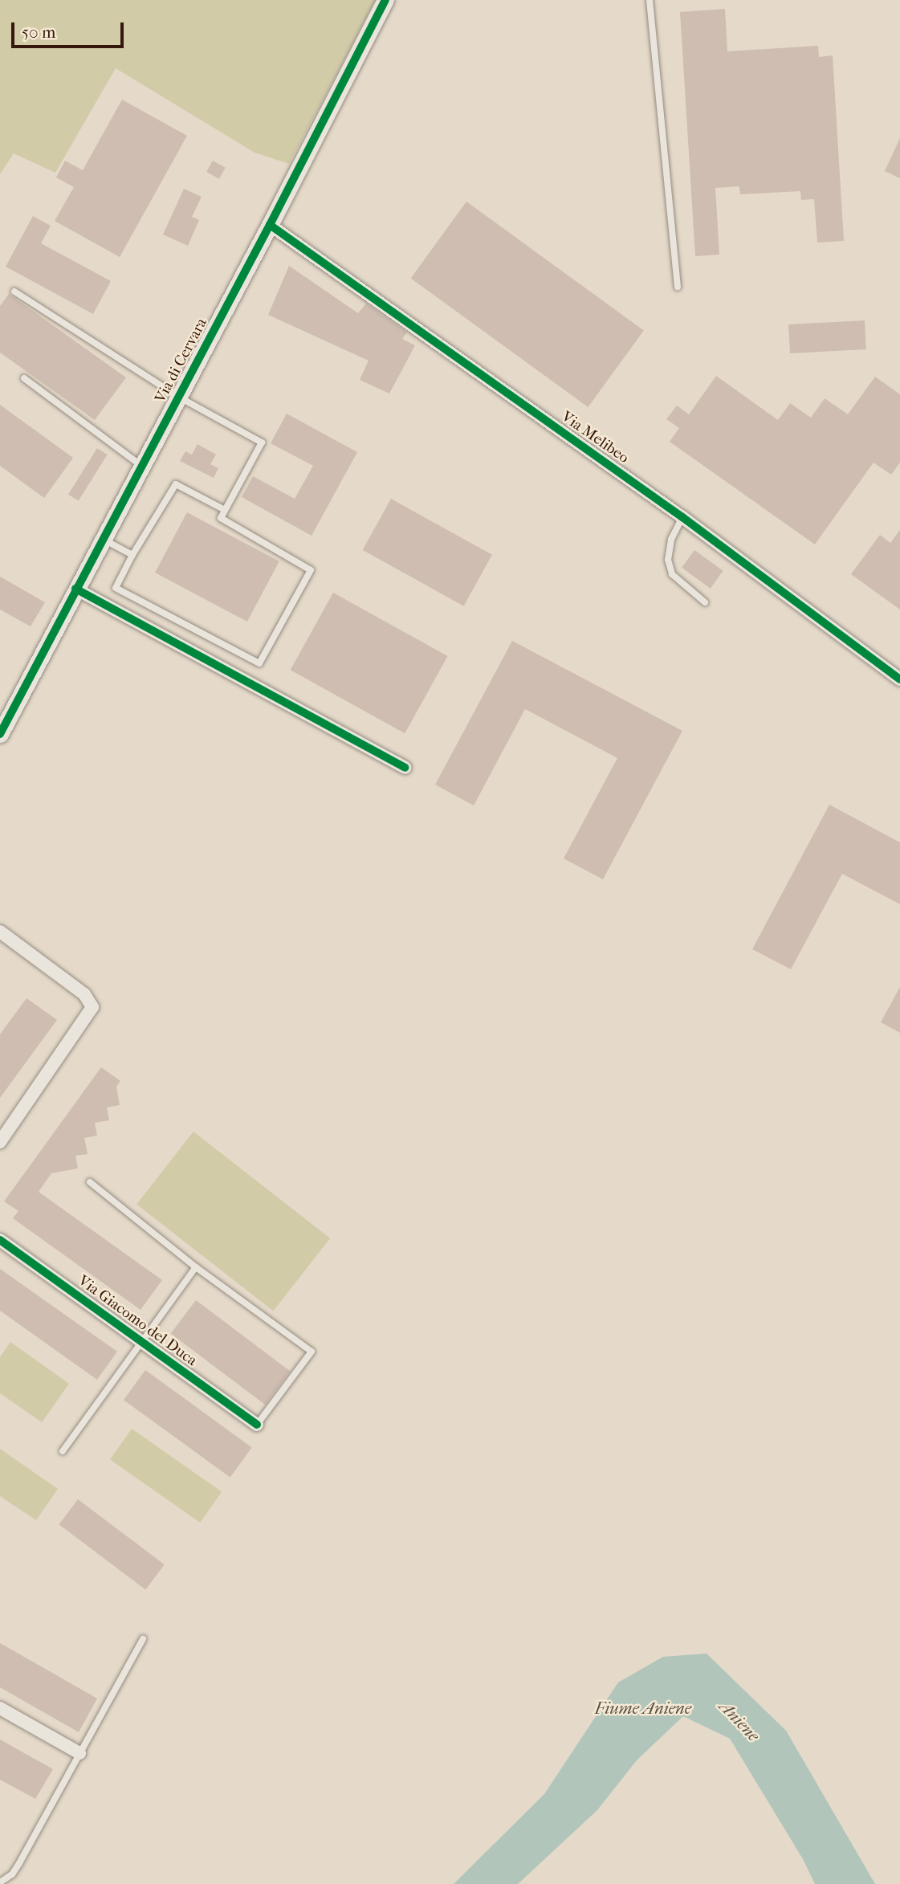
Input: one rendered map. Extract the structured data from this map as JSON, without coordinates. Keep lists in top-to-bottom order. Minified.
{"streets":{"street":["Via di Cervara","Via Melibeo","Via Giacomo del Duca"]},"crossings":[["Via di Cervara","Via Melibeo"]],"water":["Fiume Aniene","Aniene"],"scale_bar":"50 m"}
